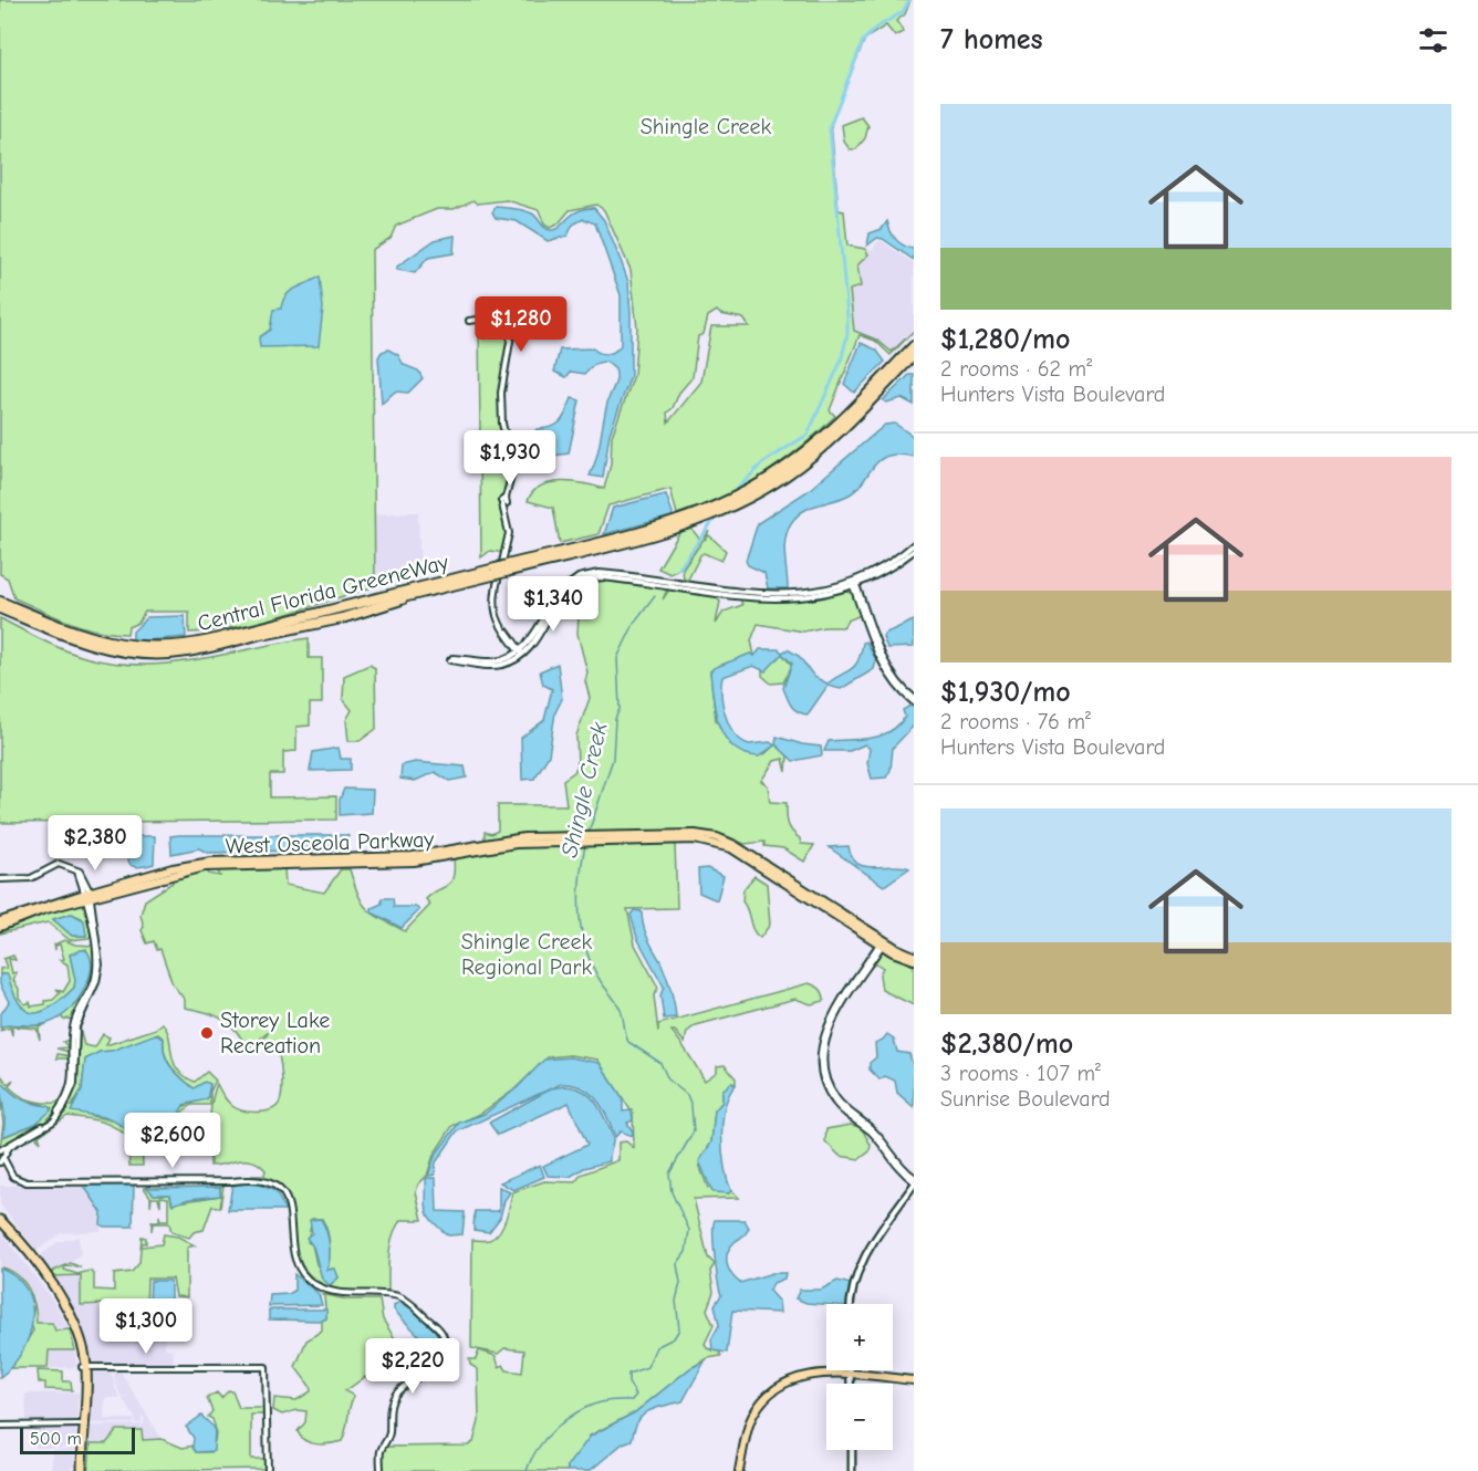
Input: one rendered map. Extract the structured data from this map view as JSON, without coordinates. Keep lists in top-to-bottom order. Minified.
{"streets":{"highway":["Central Florida GreeneWay"],"main road":["West Osceola Parkway"]},"water":["Shingle Creek"],"parks":["Shingle Creek","Shingle Creek Regional Park"],"places":["Storey Lake Recreation"],"scale_bar":"500 m","page":{"heading":"7 homes","list":[{"name":"$1,280/mo","note":"2 rooms · 62 m² · Hunters Vista Boulevard"},{"name":"$1,930/mo","note":"2 rooms · 76 m² · Hunters Vista Boulevard"},{"name":"$2,380/mo","note":"3 rooms · 107 m² · Sunrise Boulevard"}],"price":["$1,280","$1,930","$1,340","$2,380","$2,600","$1,300","$2,220"],"map_buttons":["+","−"],"scale":"500 m"}}
